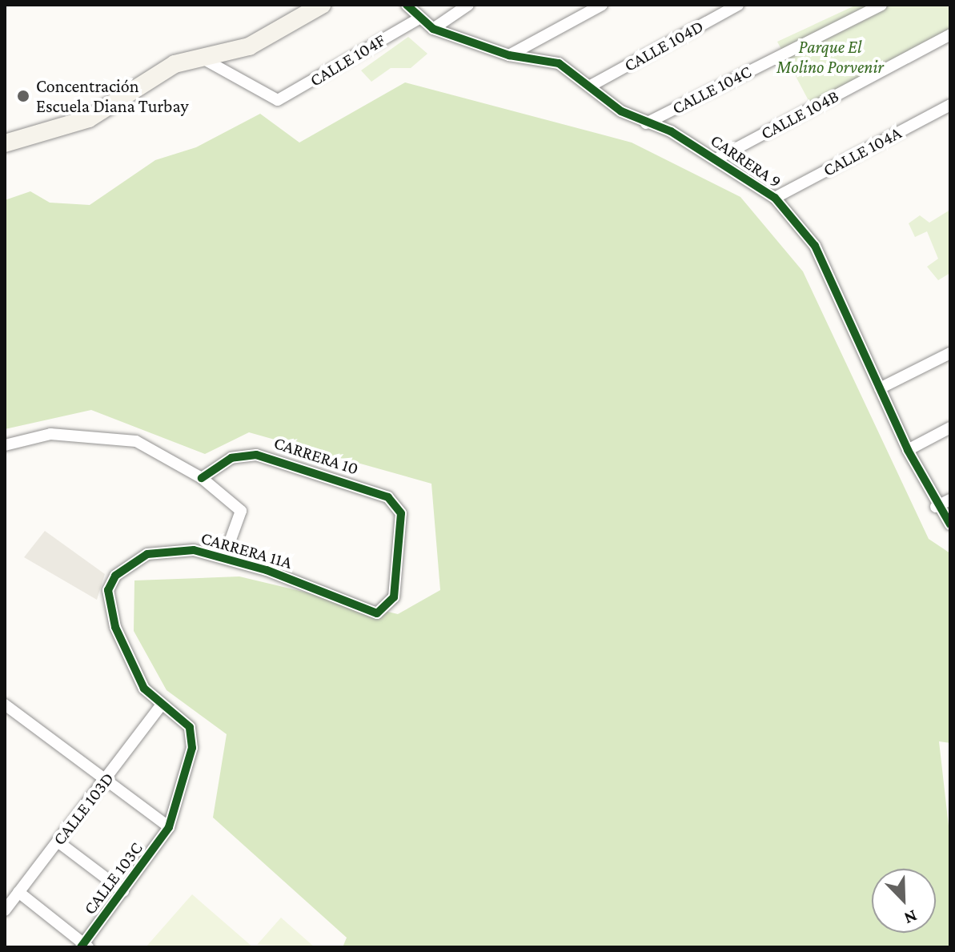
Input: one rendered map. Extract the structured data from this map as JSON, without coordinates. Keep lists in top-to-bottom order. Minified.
{"streets":{"street":["CALLE 104D","CALLE 104F","CALLE 104C","CALLE 104B","CALLE 104A","CARRERA 9","CARRERA 10","CARRERA 11A","CALLE 103D","CALLE 103C"]},"crossings":[["CALLE 104D","CARRERA 9"],["CALLE 104F","CARRERA 9"],["CALLE 104C","CARRERA 9"],["CALLE 104B","CARRERA 9"],["CALLE 104A","CARRERA 9"],["CARRERA 10","CARRERA 11A"],["CARRERA 11A","CALLE 103D"],["CARRERA 11A","CALLE 103C"],["CALLE 103D","CALLE 103C"]],"parks":["Parque El Molino Porvenir"],"places":["Concentración Escuela Diana Turbay"],"north":"bottom right"}
